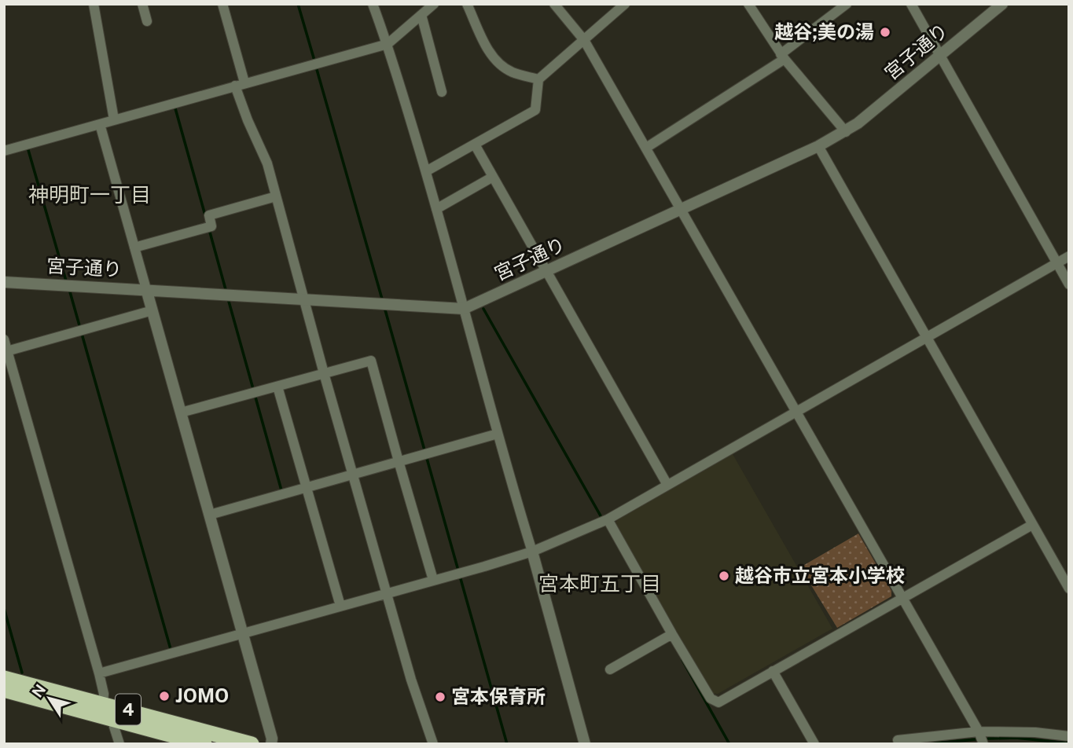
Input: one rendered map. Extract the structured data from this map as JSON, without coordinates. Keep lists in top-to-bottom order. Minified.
{"streets":{"highway":["4"],"street":["宮子通り"]},"districts":["神明町一丁目","宮本町五丁目"],"places":["越谷;美の湯","越谷市立宮本小学校","JOMO","宮本保育所"],"north":"top left"}
